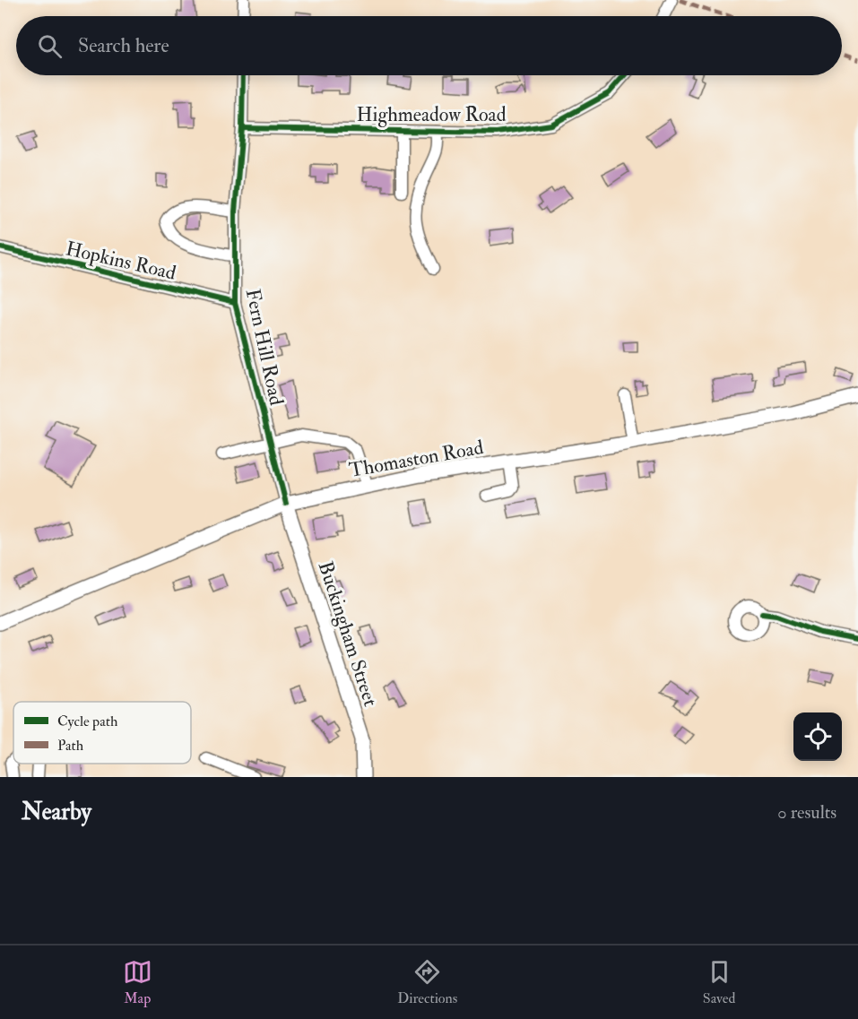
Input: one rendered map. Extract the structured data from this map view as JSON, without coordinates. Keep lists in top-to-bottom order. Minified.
{"streets":{"main road":["Thomaston Road","Buckingham Street"],"street":["Highmeadow Road","Hopkins Road","Fern Hill Road"]},"crossings":[["Highmeadow Road","Fern Hill Road"],["Hopkins Road","Fern Hill Road"],["Fern Hill Road","Thomaston Road"],["Fern Hill Road","Buckingham Street"],["Thomaston Road","Buckingham Street"]],"legend":["Cycle path","Path"],"page":{"search":"Search here","heading":["Nearby","0 results"],"nav":["Map","Directions","Saved"]}}
